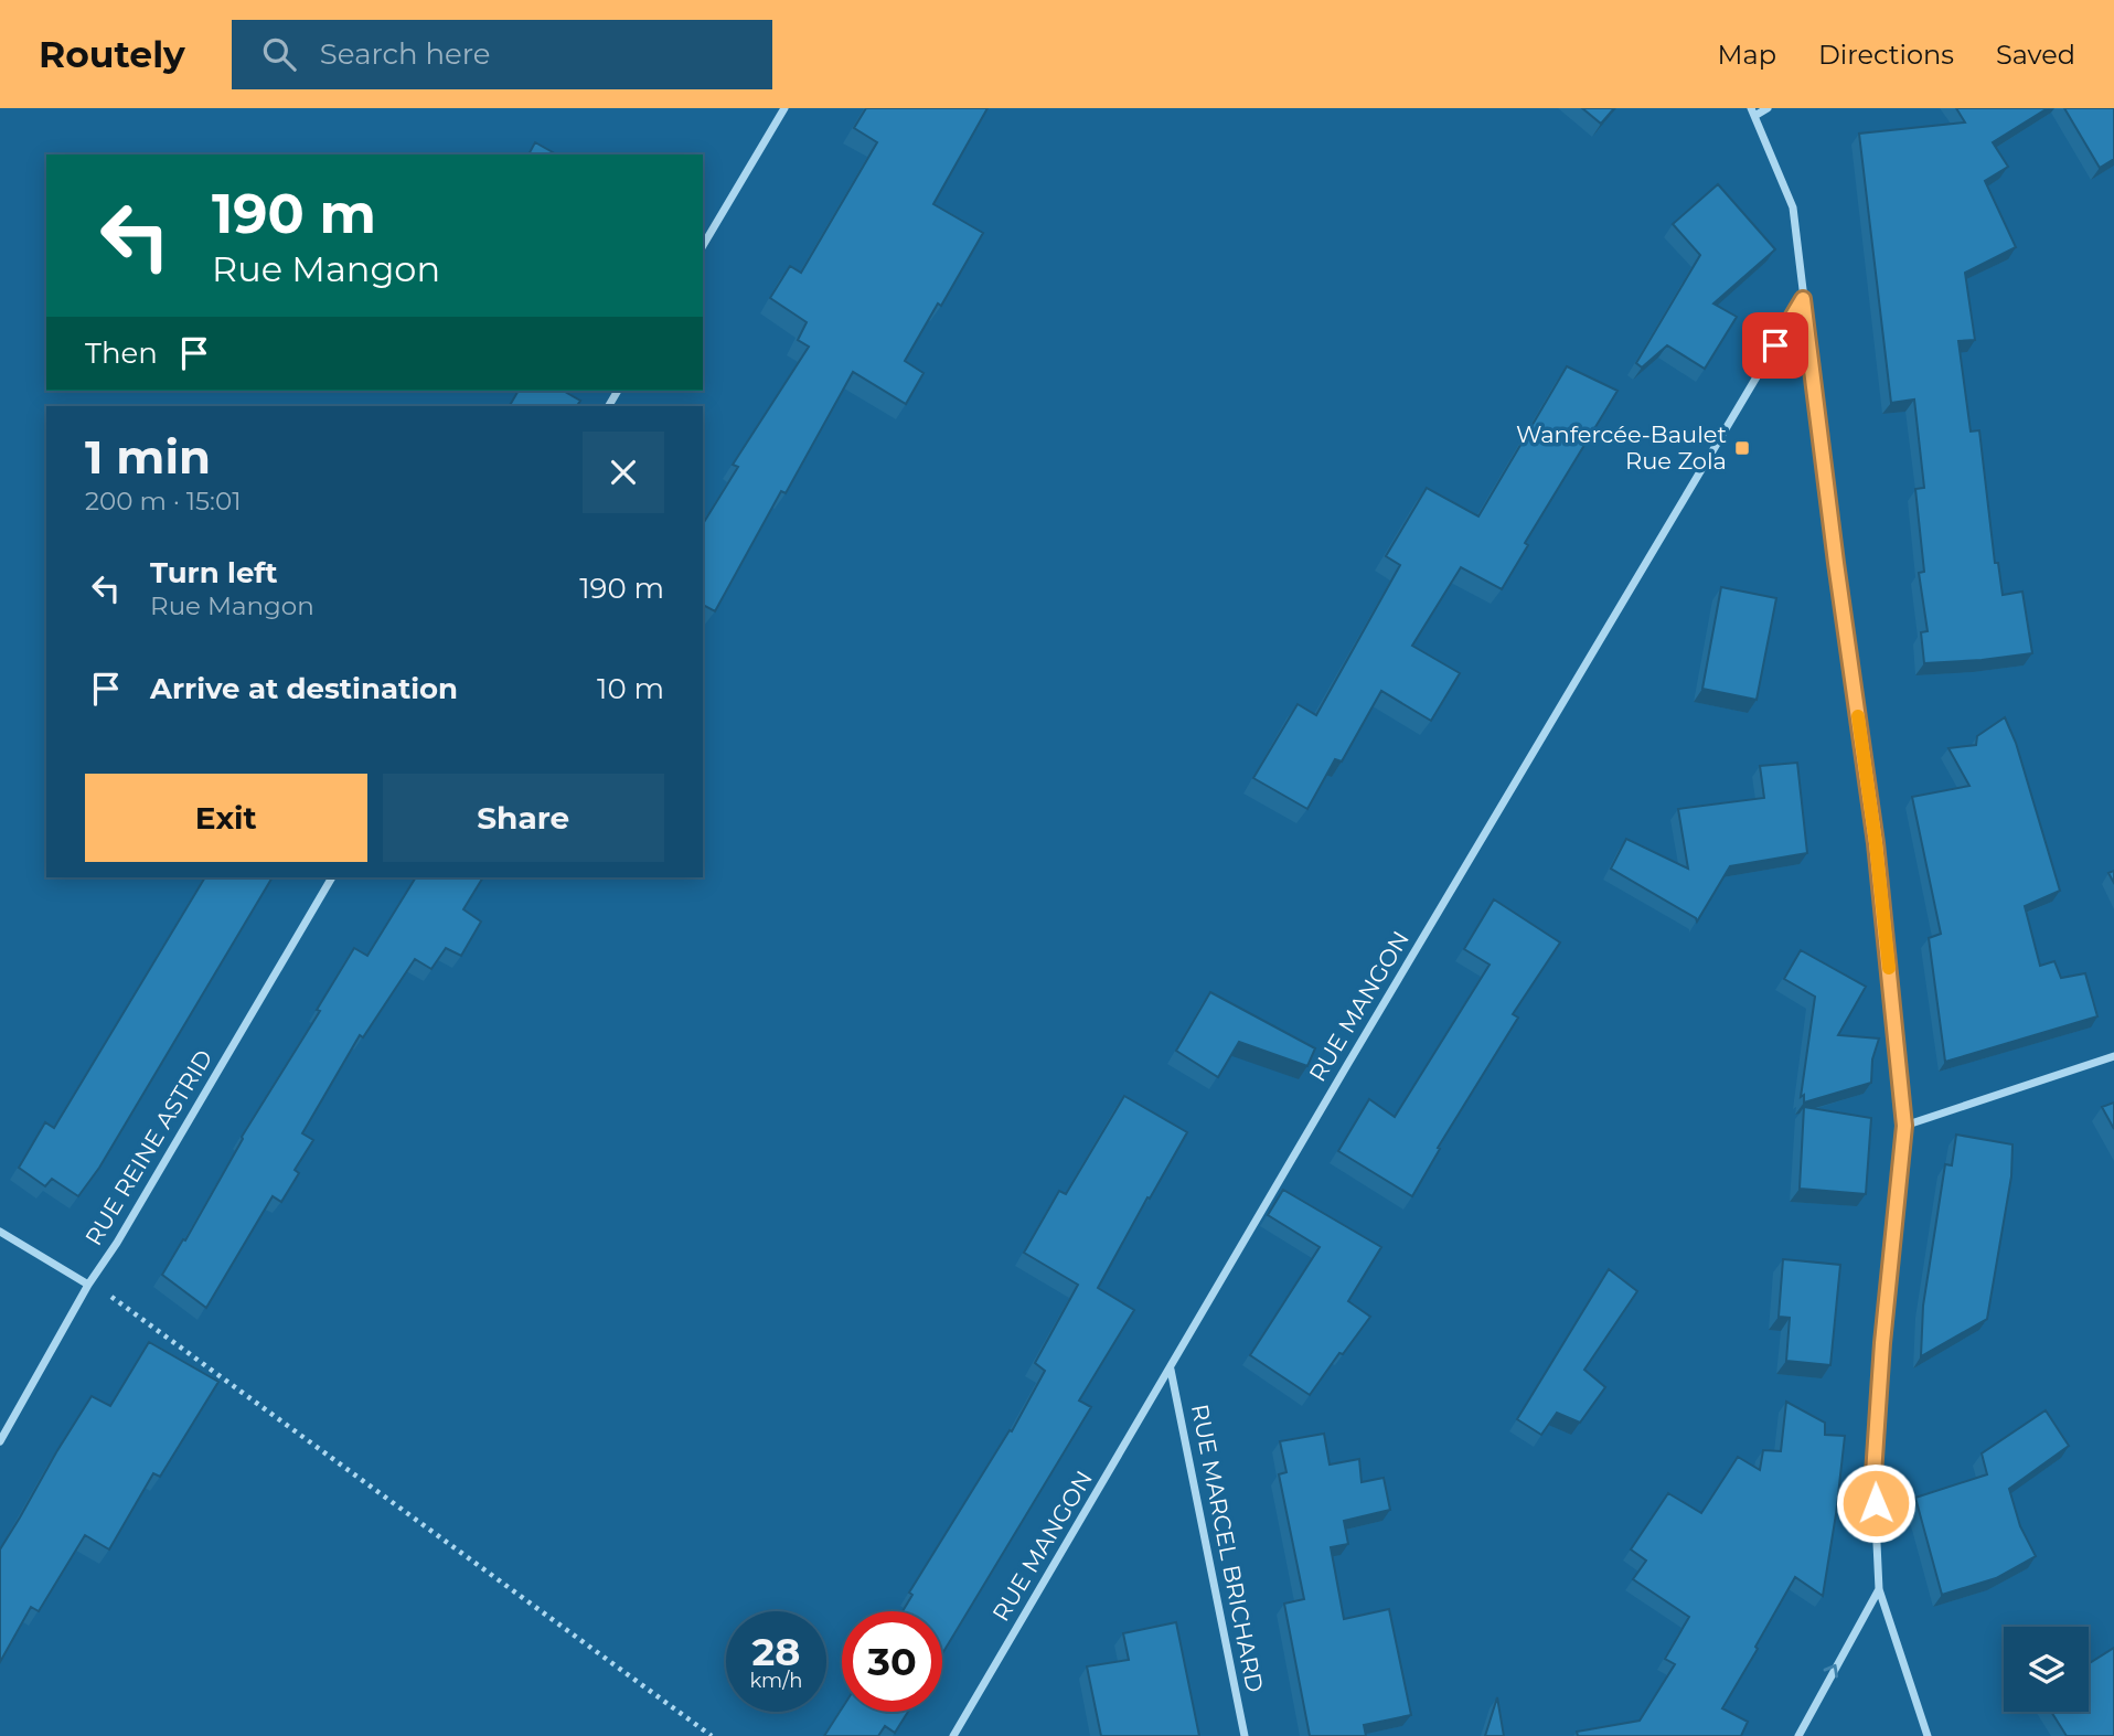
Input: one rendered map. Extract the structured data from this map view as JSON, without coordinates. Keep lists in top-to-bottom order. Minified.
{"streets":{"street":["RUE MANGON","RUE REINE ASTRID","RUE MARCEL BRICHARD"]},"crossings":[["RUE MANGON","RUE MARCEL BRICHARD"]],"places":{"transit":["Wanfercée-Baulet Rue Zola"]},"page":{"header":"Routely","search":"Search here","nav":["Map","Directions","Saved"],"turn":["190 m","Rue Mangon"],"then":"Then","heading":["1 min","200 m · 15:01"],"list":[{"name":"Turn left","note":"Rue Mangon","value":"190 m"},{"name":"Arrive at destination","value":"10 m"}],"buttons":["Exit","Share"],"speed":"28 km/h","limit":"30"}}
